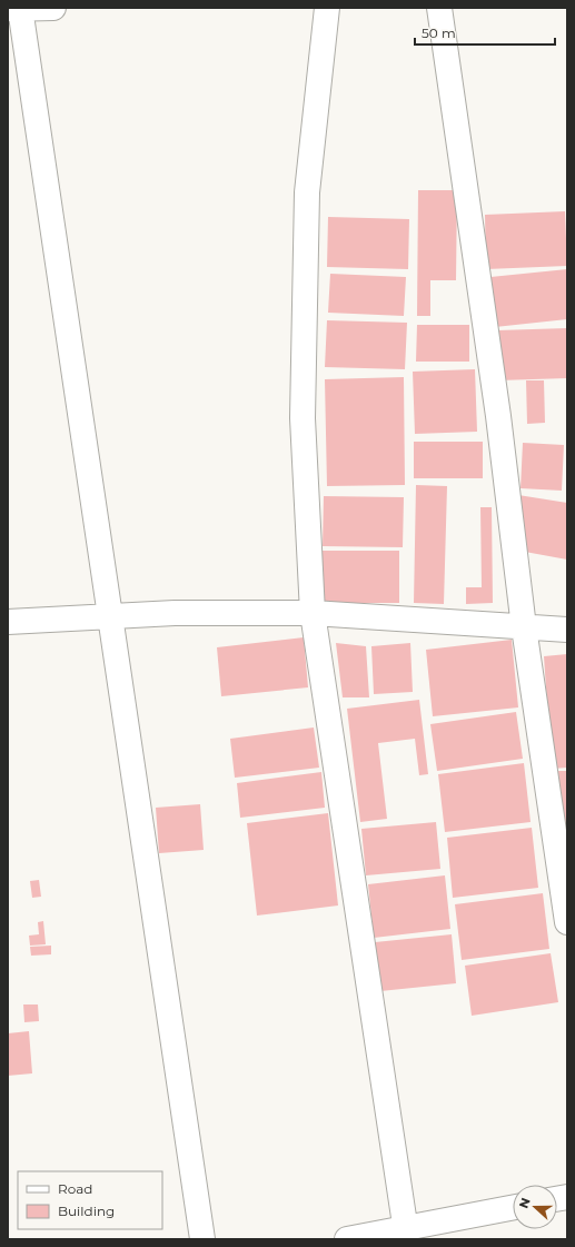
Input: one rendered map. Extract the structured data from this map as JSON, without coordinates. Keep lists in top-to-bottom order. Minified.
{"legend":["Road","Building"],"scale_bar":"50 m","north":"left"}
